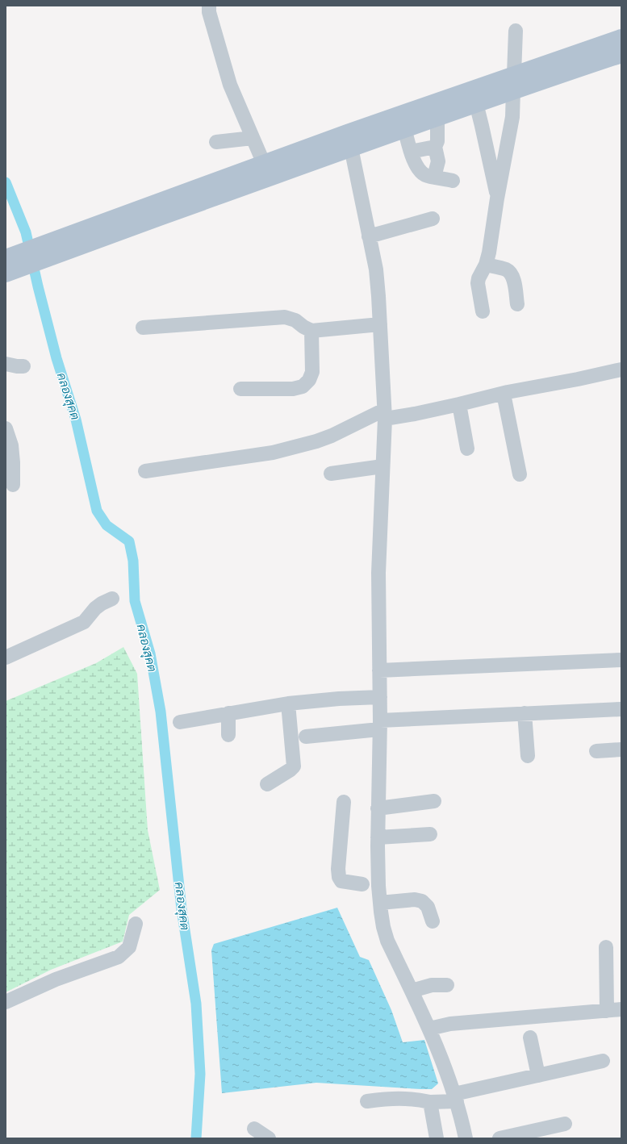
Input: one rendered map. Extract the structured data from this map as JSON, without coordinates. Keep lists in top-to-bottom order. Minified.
{"water":["คลองสุคต"]}
